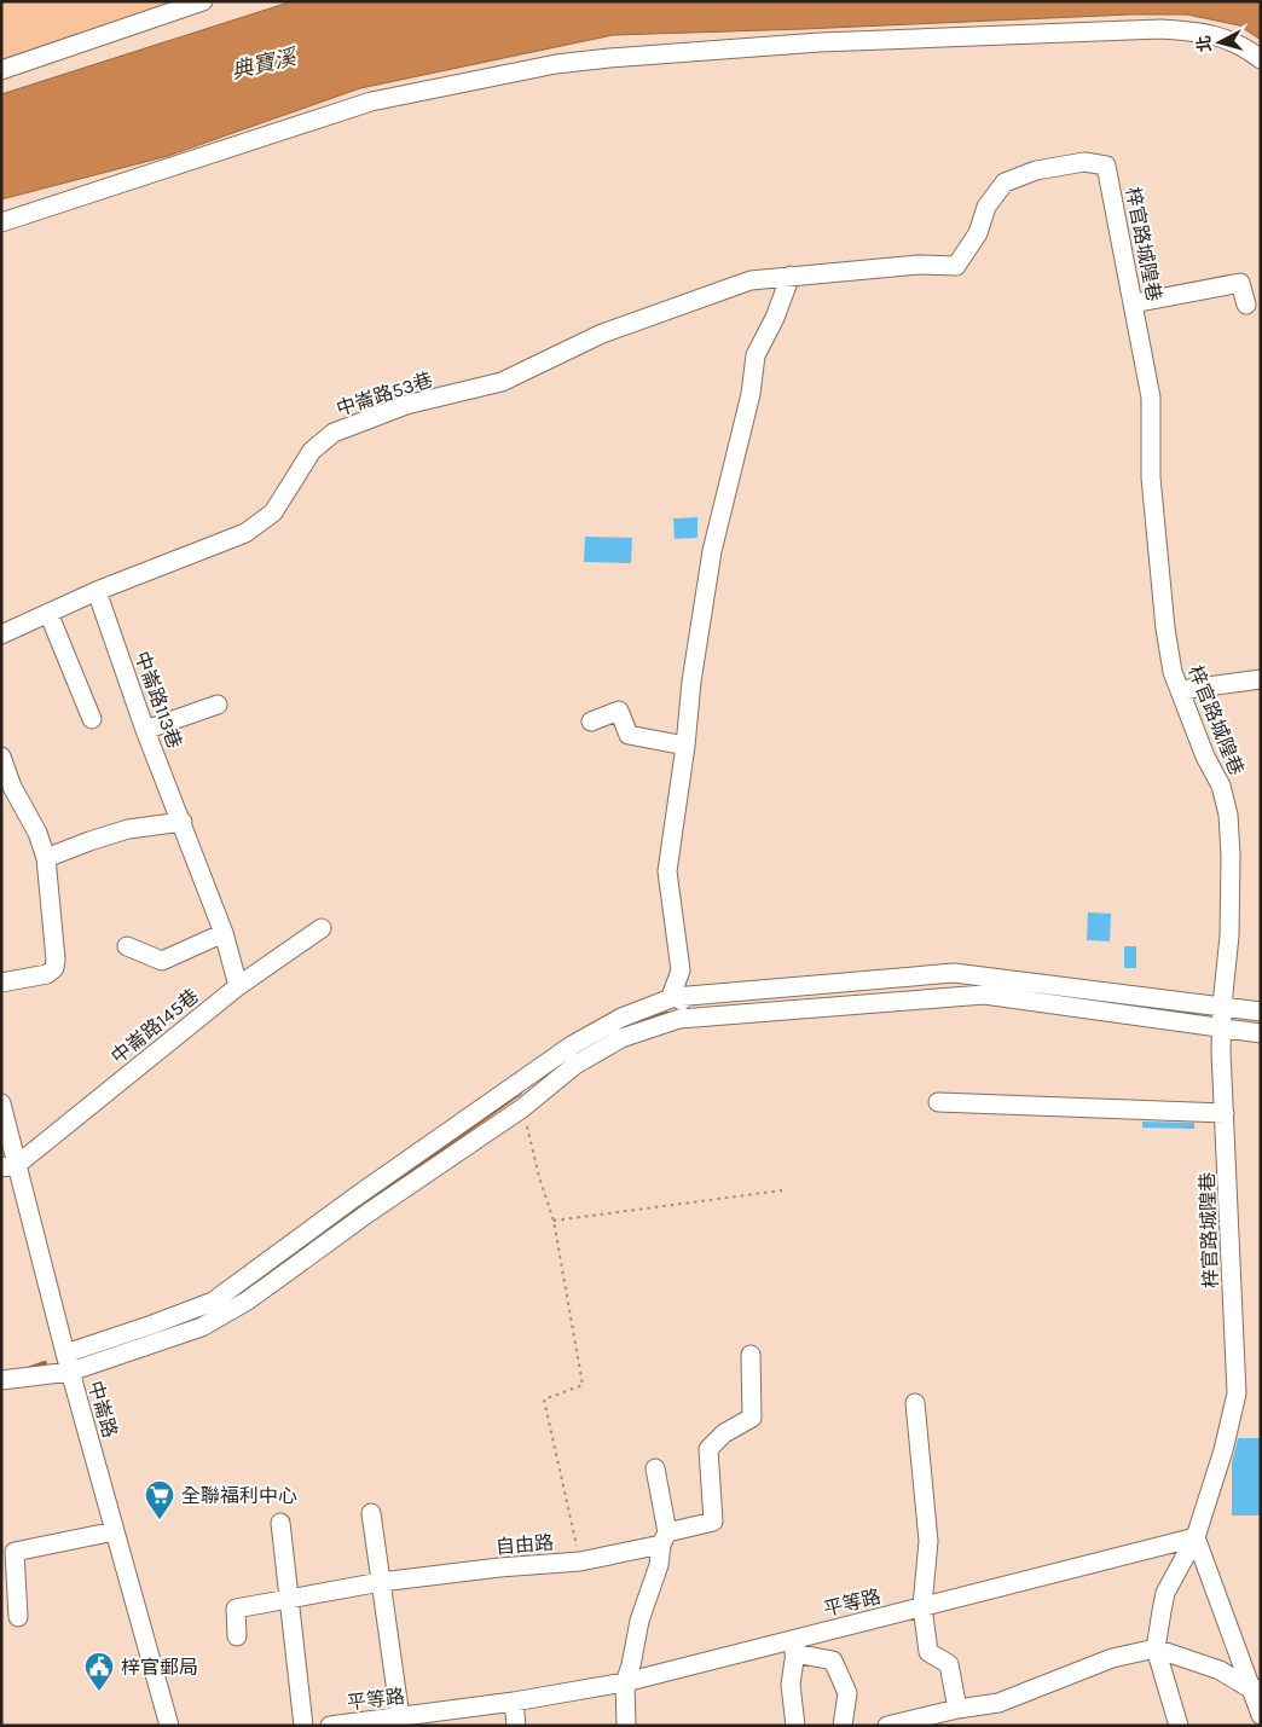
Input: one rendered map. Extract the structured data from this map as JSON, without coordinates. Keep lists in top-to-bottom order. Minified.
{"streets":{"street":["梓官路城隍巷","中崙路53巷","中崙路113巷","中崙路145巷","中崙路","自由路","平等路"]},"crossings":[["梓官路城隍巷","中崙路53巷"],["梓官路城隍巷","平等路"],["中崙路53巷","中崙路113巷"],["中崙路113巷","中崙路145巷"],["中崙路145巷","中崙路"]],"water":["典寶溪"],"places":{"supermarket":["全聯福利中心"],"public building":["梓官郵局"]},"north":"left"}
